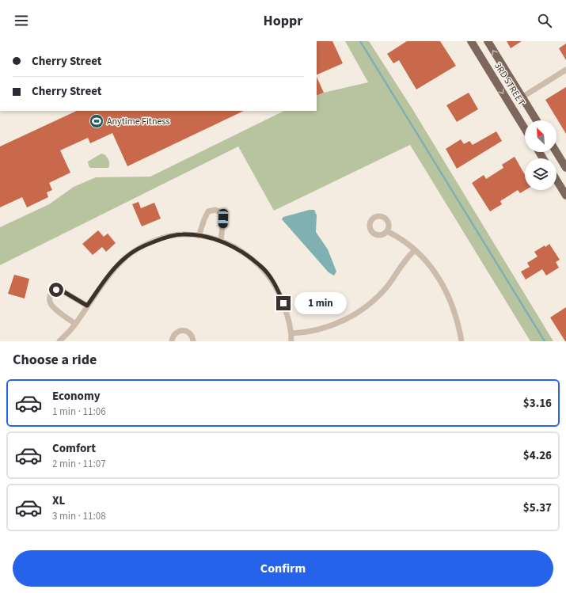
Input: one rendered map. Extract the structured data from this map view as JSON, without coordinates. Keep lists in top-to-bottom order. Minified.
{"streets":{"main road":["3RD STREET"]},"places":{"sports":["Anytime Fitness"]},"north":"top left","page":{"header":"Hoppr","banner":["Cherry Street","Cherry Street"],"bubble":"1 min","heading":"Choose a ride","list":[{"name":"Economy","note":"1 min · 11:06","value":"$3.16"},{"name":"Comfort","note":"2 min · 11:07","value":"$4.26"},{"name":"XL","note":"3 min · 11:08","value":"$5.37"}],"buttons":"Confirm"}}
